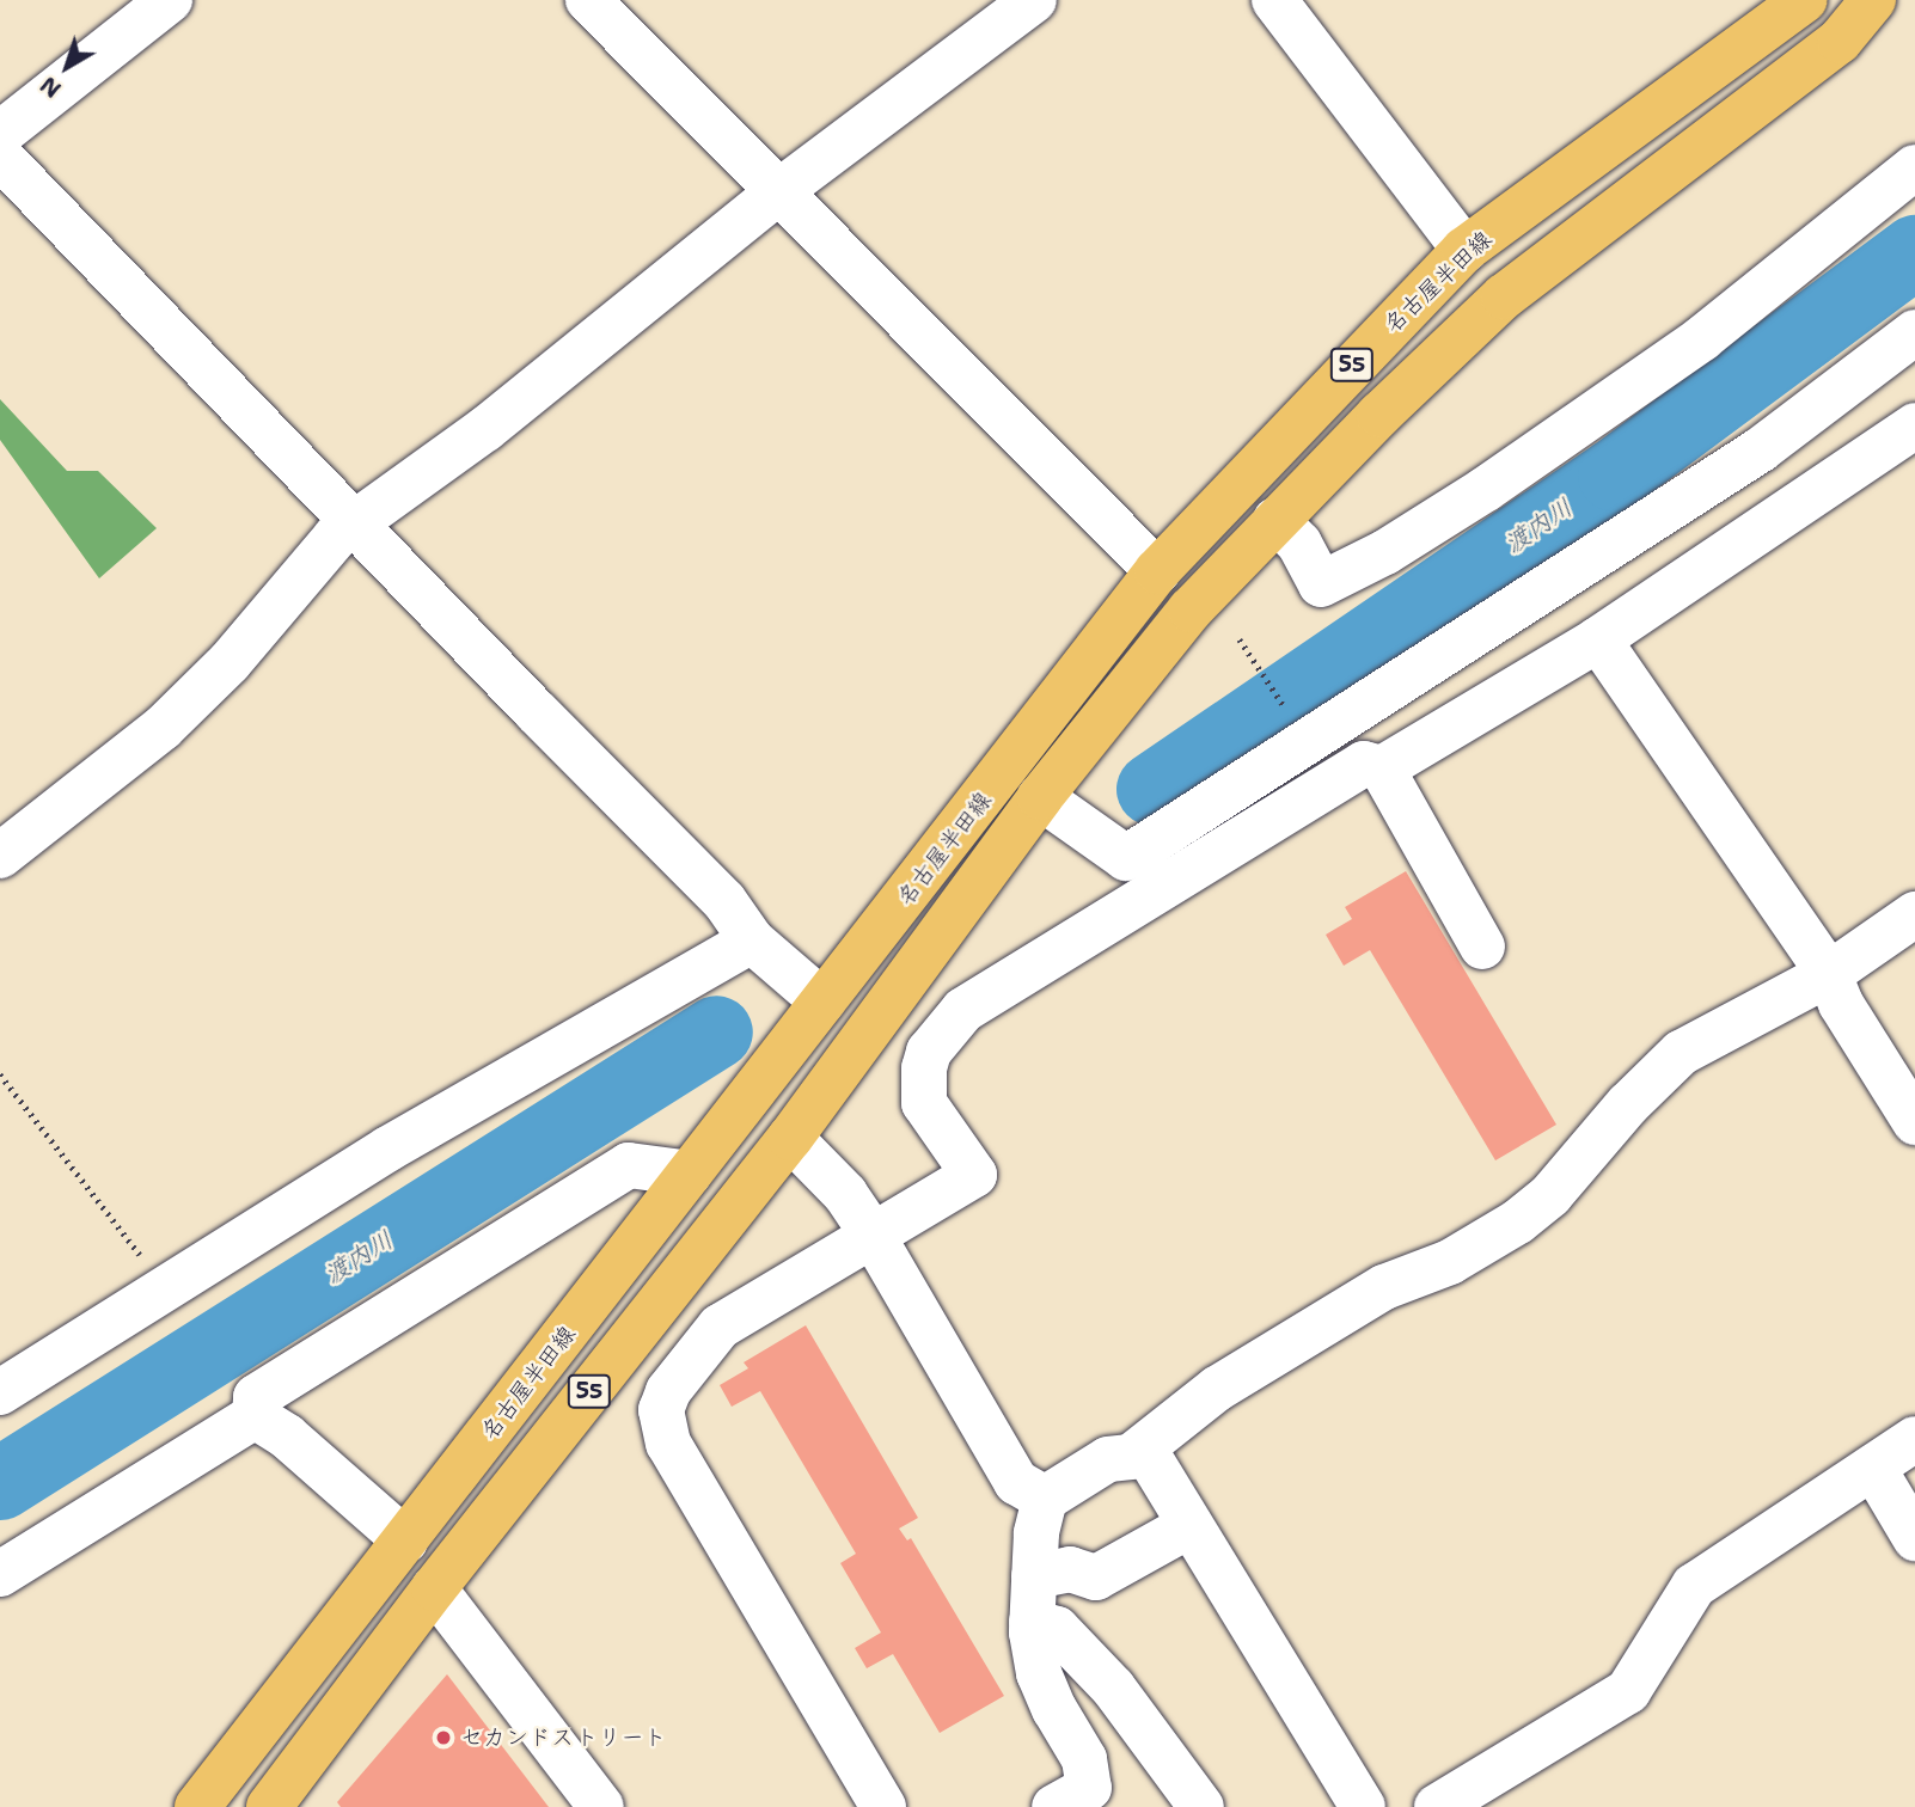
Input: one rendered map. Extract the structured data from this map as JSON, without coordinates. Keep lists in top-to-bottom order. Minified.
{"streets":{"main road":["名古屋半田線","55"]},"water":["渡内川"],"places":["セカンドストリート"],"north":"bottom left"}
